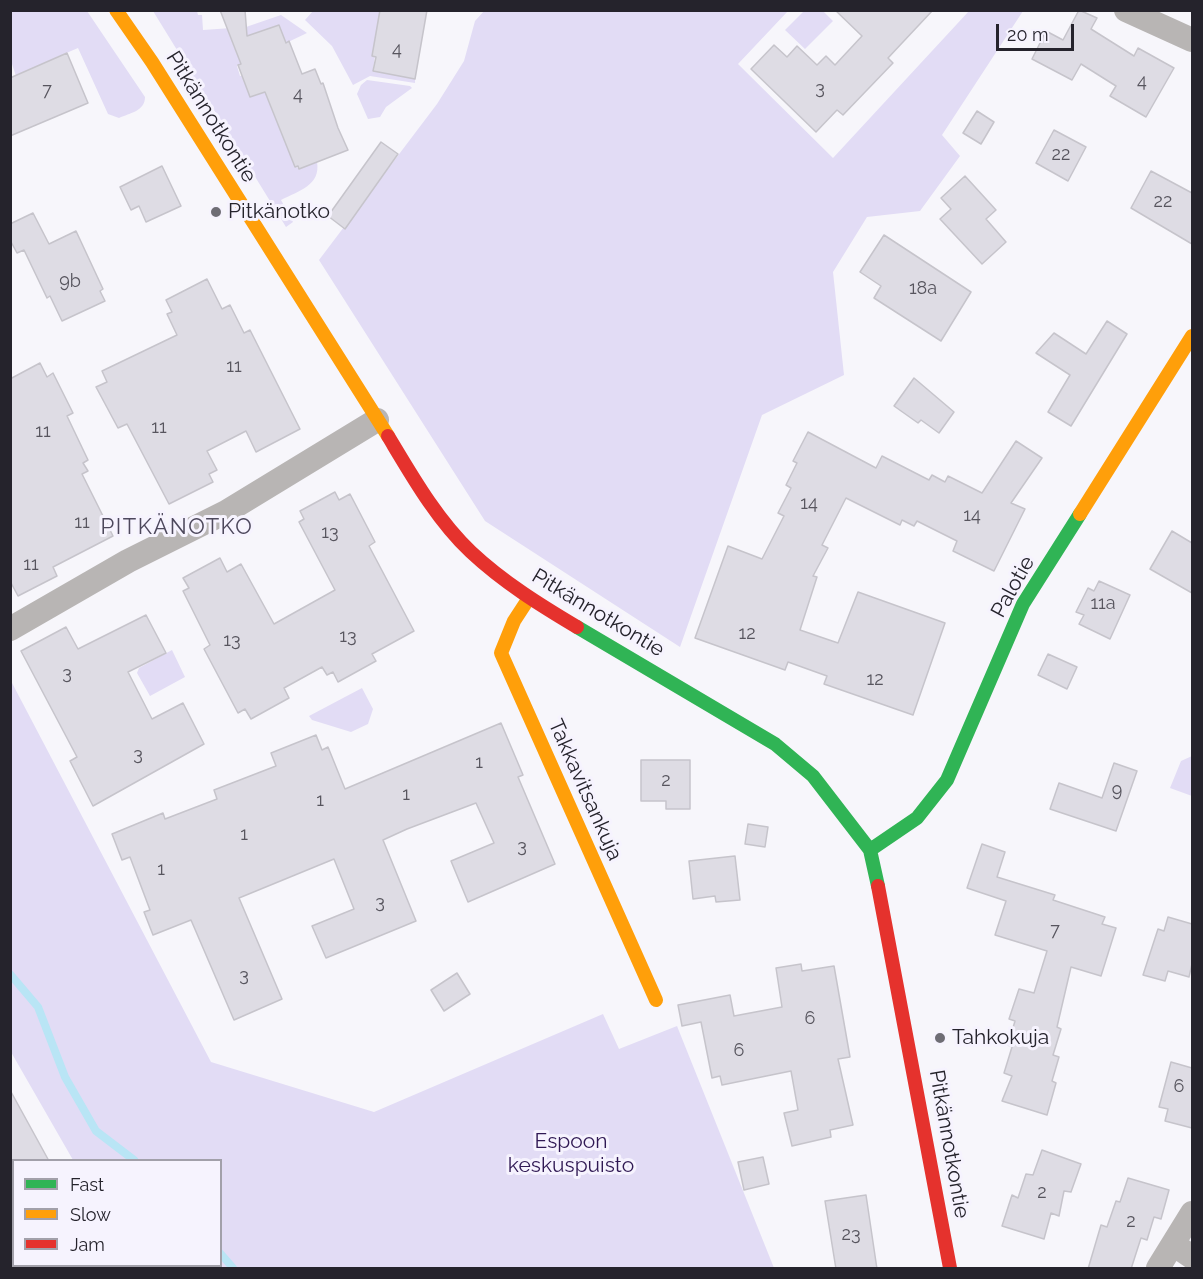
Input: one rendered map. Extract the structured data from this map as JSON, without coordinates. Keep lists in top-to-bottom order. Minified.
{"streets":{"street":["Pitkännotkontie","Palotie","Takkavitsankuja"]},"crossings":[["Pitkännotkontie","Palotie"],["Pitkännotkontie","Takkavitsankuja"]],"districts":["PITKÄNOTKO"],"parks":["Espoon keskuspuisto"],"places":["Pitkänotko","Tahkokuja"],"house_numbers":["4","4","3","7","4","22","22","9b","18a","11","11","11","14","14","11","13","11","11a","12","13","13","3","12","3","1","2","9","1","1","1","3","1","3","7","3","6","6","6","2","2","23"],"legend":["Fast","Slow","Jam"],"scale_bar":"20 m"}
